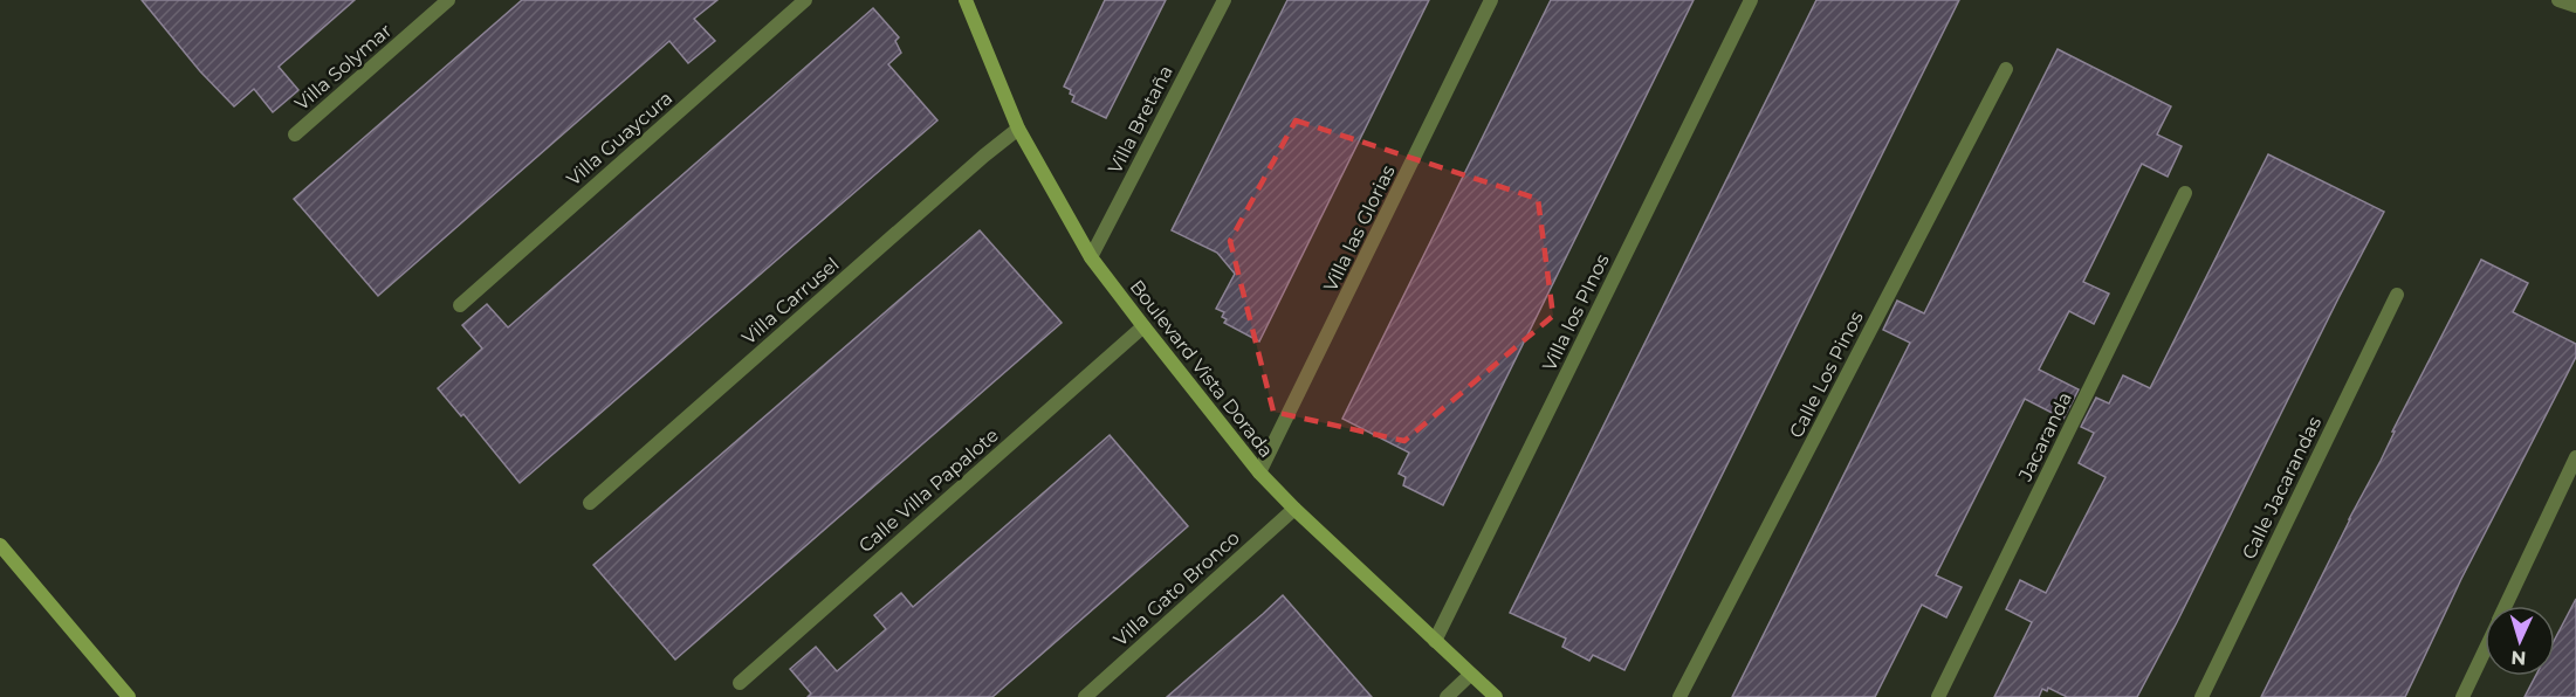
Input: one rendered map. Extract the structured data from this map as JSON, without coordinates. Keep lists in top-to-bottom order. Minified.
{"streets":{"street":["Villa Solymar","Villa Bretaña","Villa Guaycura","Villa las Glorias","Villa Carrusel","Villa los PInos","Boulevard Vista Dorada","Calle Los Pinos","Jacaranda","Calle Jacarandas","Calle Villa Papalote","Villa Gato Bronco"]},"crossings":[["Villa Bretaña","Boulevard Vista Dorada"],["Villa las Glorias","Boulevard Vista Dorada"],["Villa Carrusel","Boulevard Vista Dorada"],["Villa los PInos","Boulevard Vista Dorada"],["Boulevard Vista Dorada","Calle Villa Papalote"],["Boulevard Vista Dorada","Villa Gato Bronco"]],"north":"bottom"}
